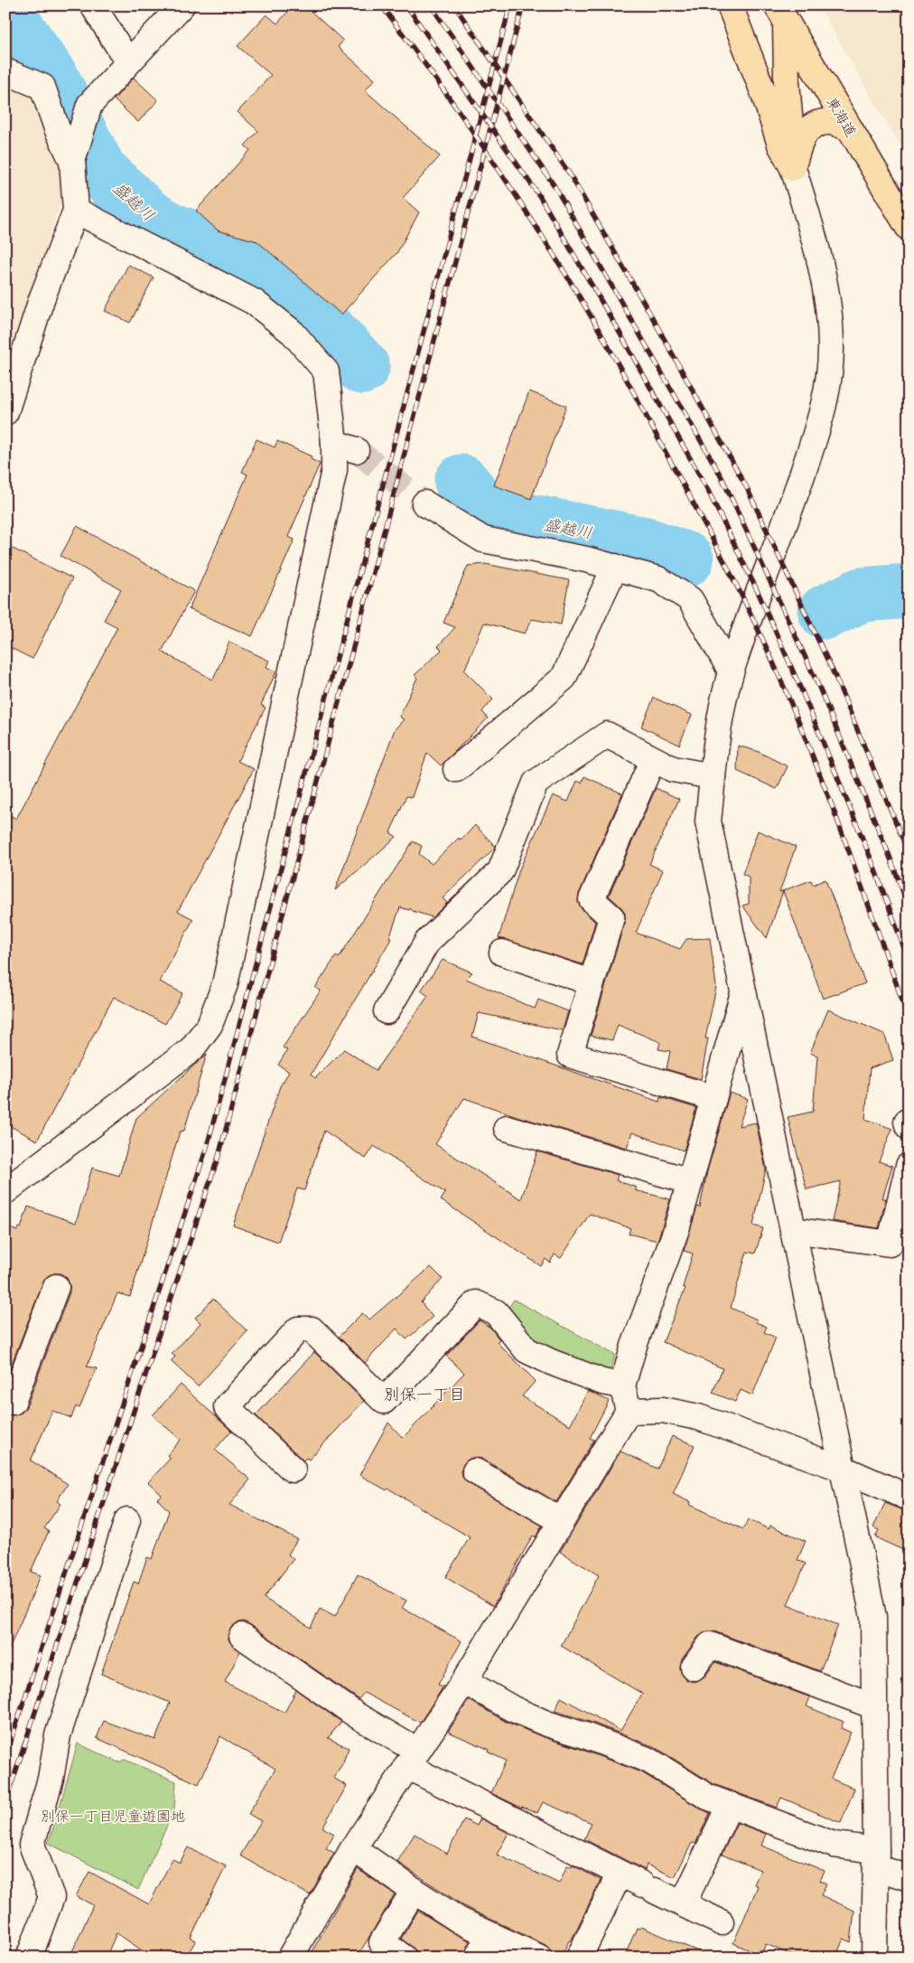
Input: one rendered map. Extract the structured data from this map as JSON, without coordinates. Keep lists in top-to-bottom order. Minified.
{"streets":{"highway":["東海道"]},"districts":["別保一丁目"],"water":["盛越川"],"parks":["別保一丁目児童遊園地"]}
